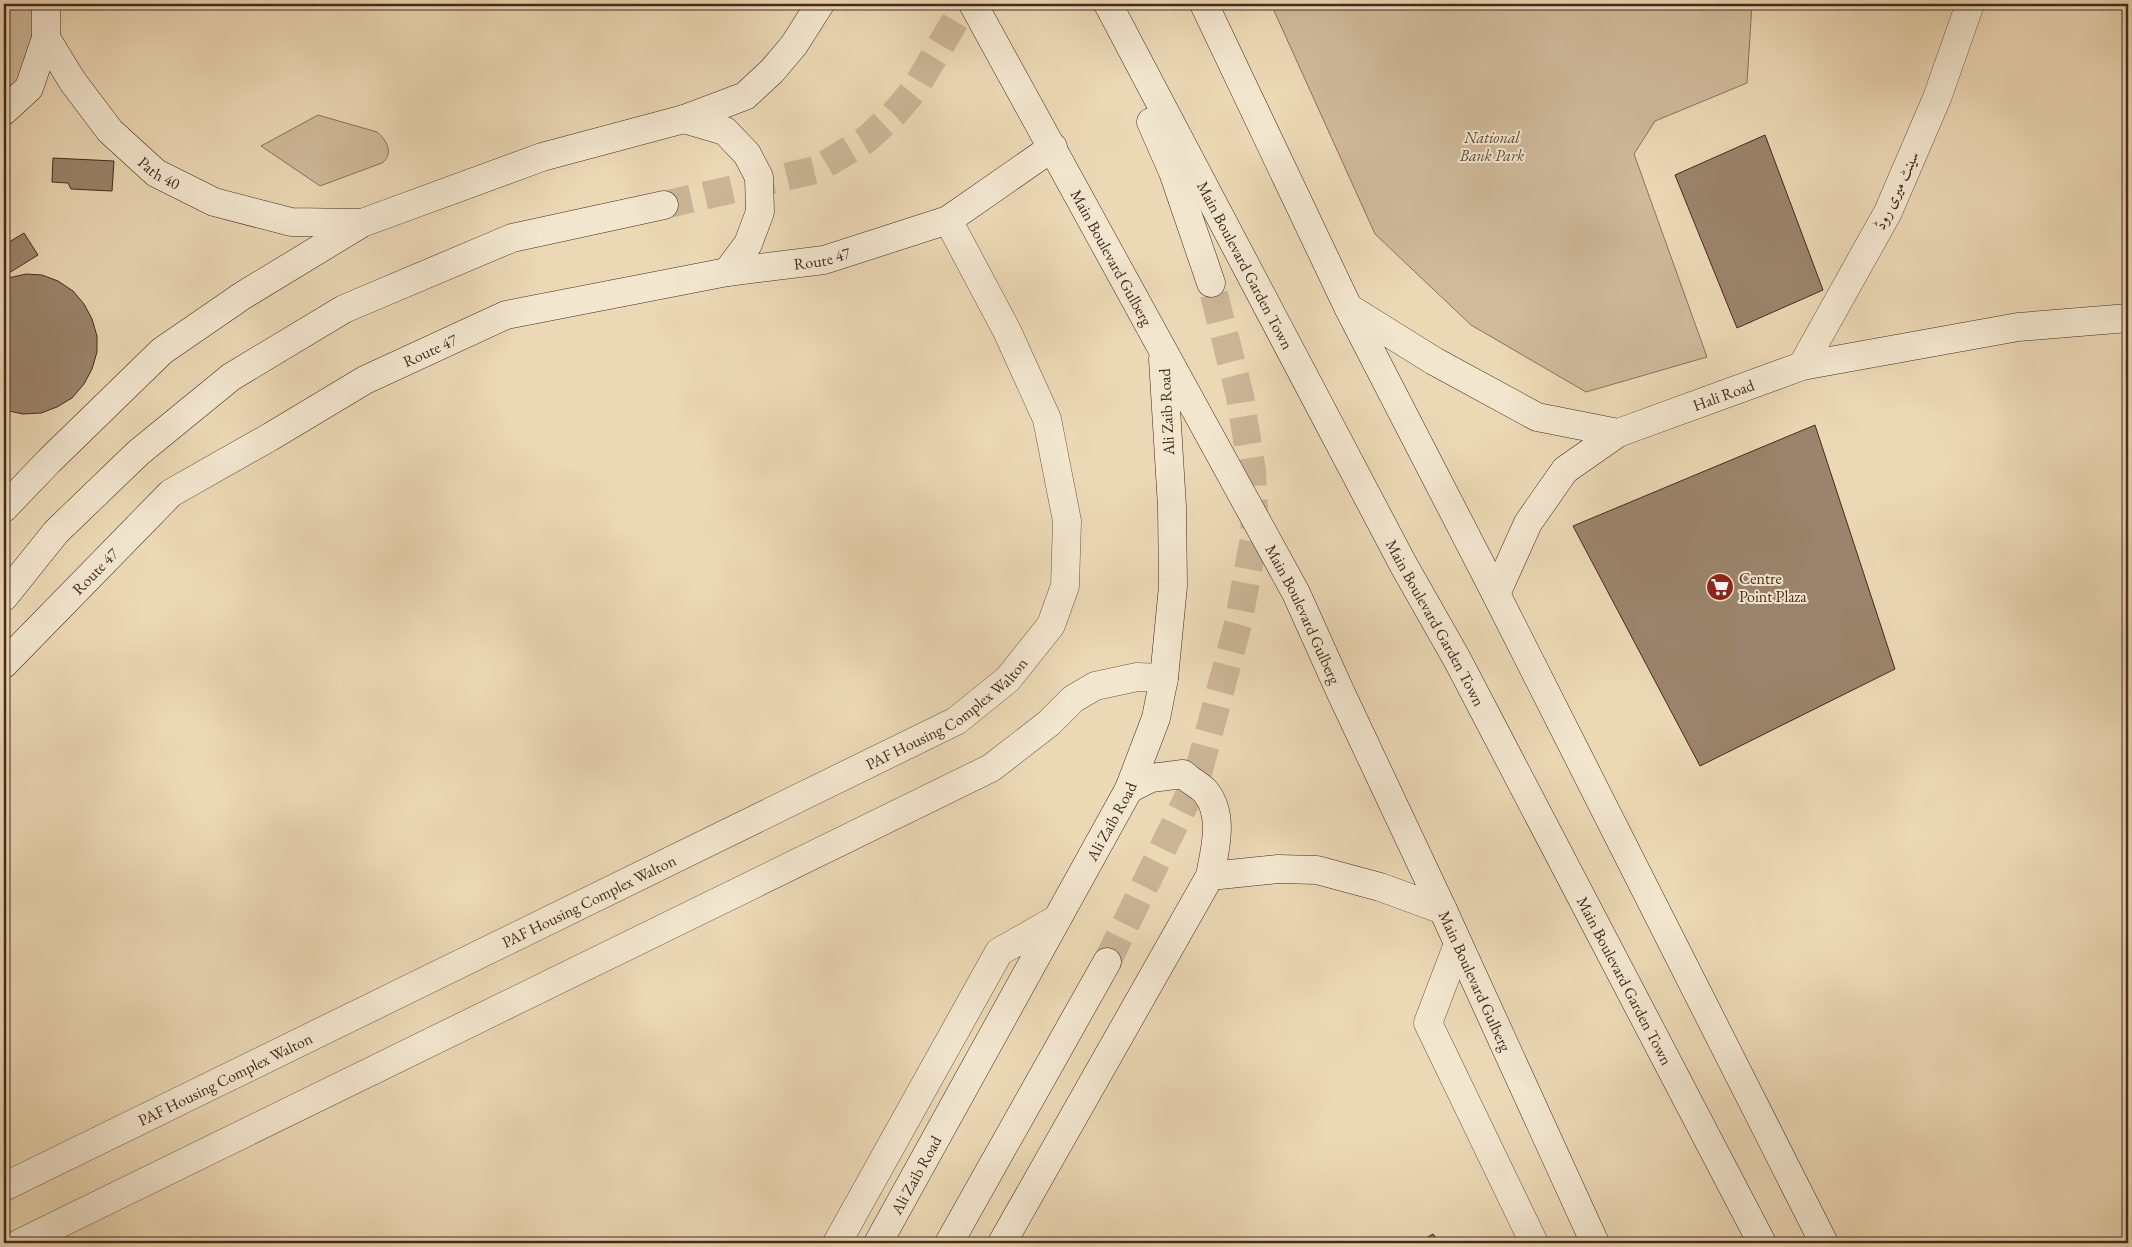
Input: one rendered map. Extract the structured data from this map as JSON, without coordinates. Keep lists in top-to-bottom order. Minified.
{"streets":{"street":["Path 40","سینٹ میری روڈ","Route 47","Main Boulevard Gulberg","Main Boulevard Garden Town","Hali Road","Ali Zaib Road","PAF Housing Complex Walton"]},"crossings":[["سینٹ میری روڈ","Hali Road"],["Route 47","Main Boulevard Gulberg"],["Route 47","PAF Housing Complex Walton"],["Main Boulevard Gulberg","Ali Zaib Road"]],"parks":["National Bank Park"],"places":{"supermarket":["Centre Point Plaza"]}}
